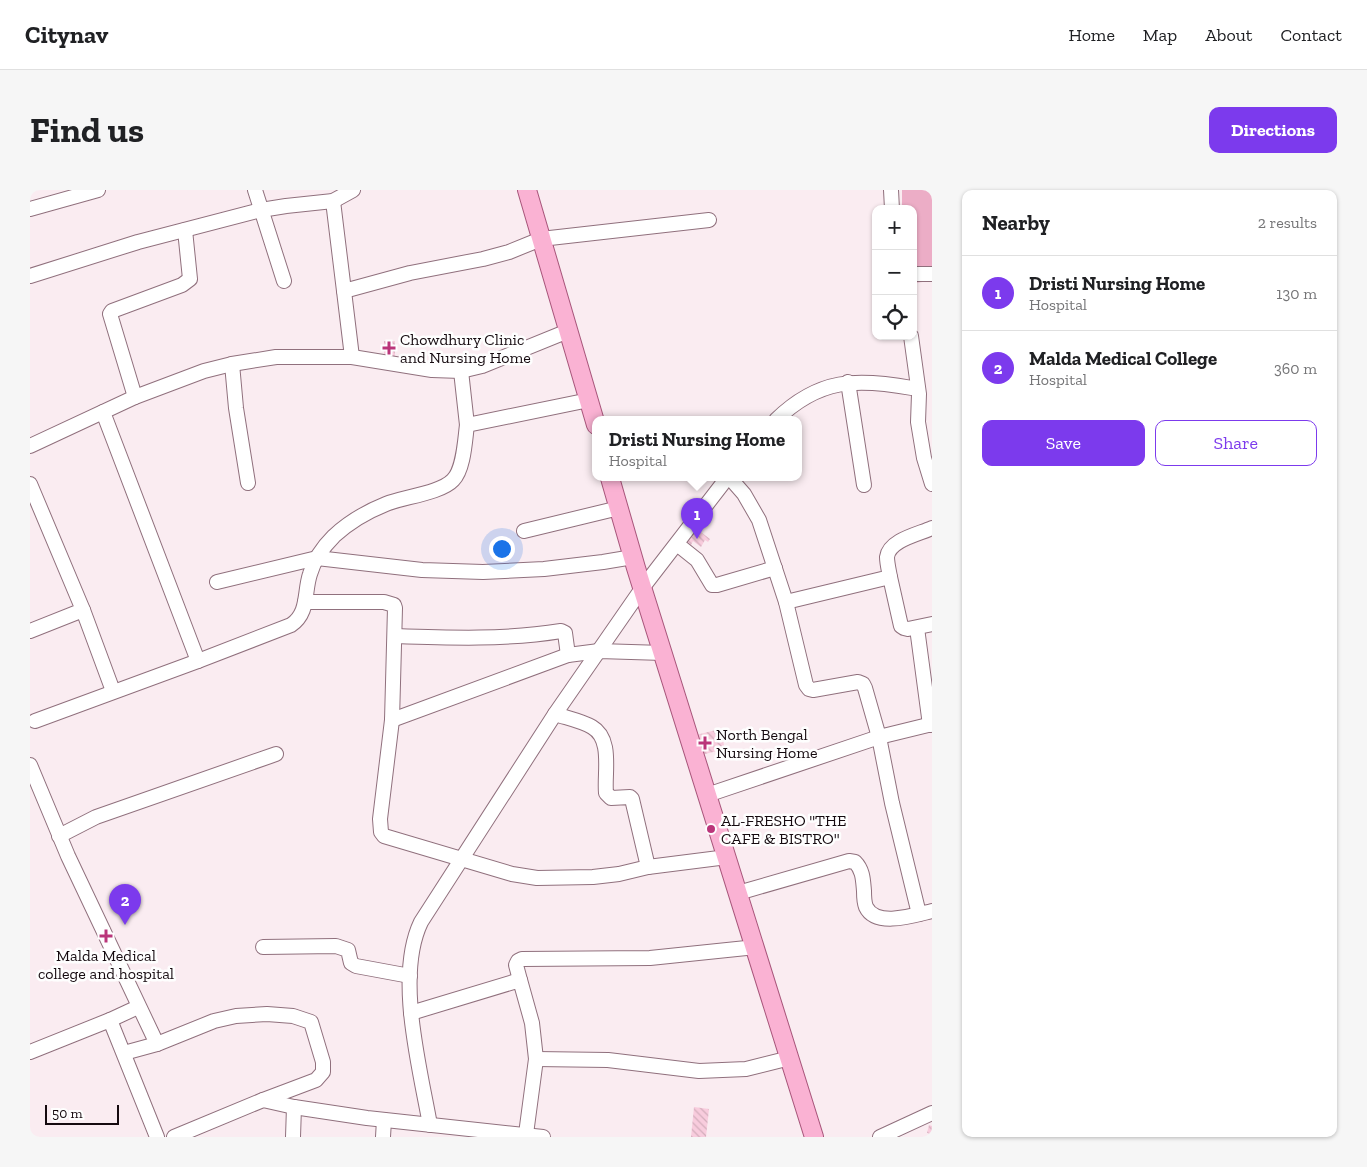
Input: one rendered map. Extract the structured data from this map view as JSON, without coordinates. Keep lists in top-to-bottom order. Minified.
{"places":{"health":["Chowdhury Clinic and Nursing Home","North Bengal Nursing Home","Malda Medical college and hospital"],"other":["AL-FRESHO \"THE CAFE & BISTRO\""]},"scale_bar":"50 m","page":{"header":"Citynav","nav":["Home","Map","About","Contact"],"buttons":["Directions",["Save","Share"]],"title":"Find us","heading":["Nearby","2 results"],"map_buttons":["+","−"],"list":[{"mark":"1","name":"Dristi Nursing Home","note":"Hospital","value":"130 m"},{"mark":"2","name":"Malda Medical College","note":"Hospital","value":"360 m"}],"popup":["Dristi Nursing Home","Hospital"],"pins":["1","2"],"scale":"50 m"}}
